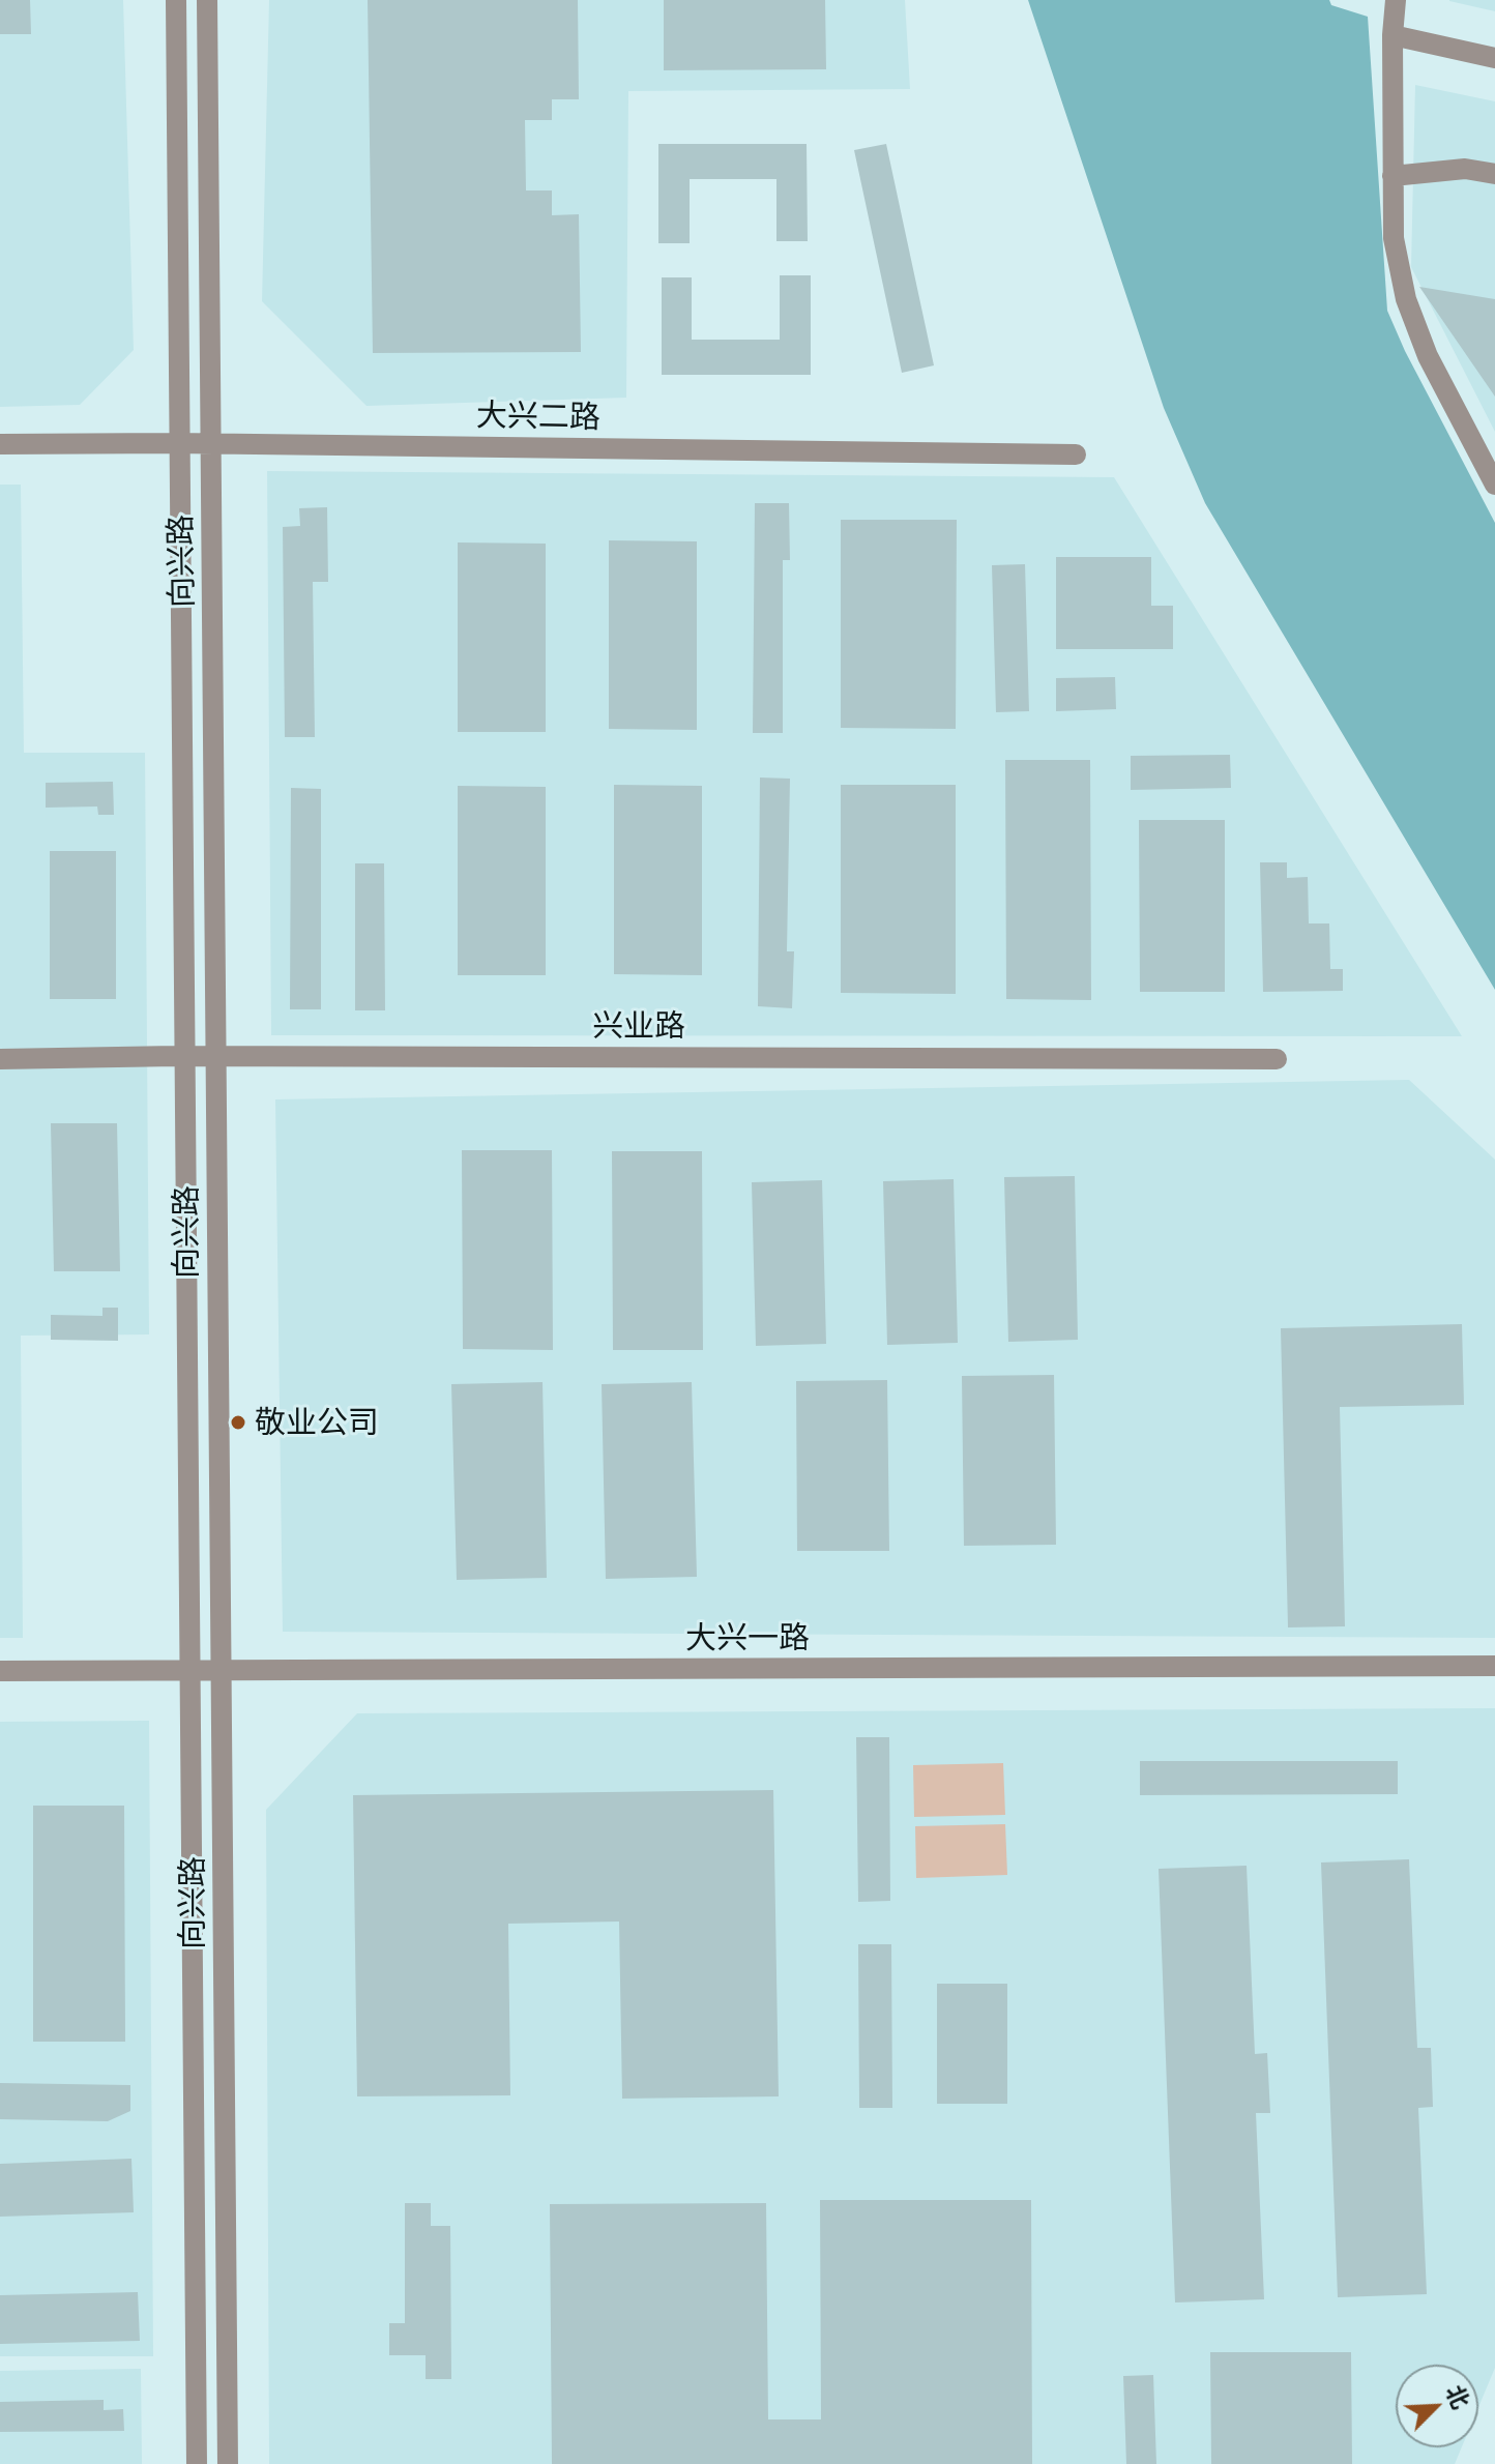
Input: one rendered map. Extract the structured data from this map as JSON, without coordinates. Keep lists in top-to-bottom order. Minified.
{"streets":{"street":["大兴二路","向兴路","兴业路","大兴一路"]},"crossings":[["大兴二路","向兴路"],["向兴路","兴业路"],["向兴路","大兴一路"]],"places":["敬业公司"],"north":"top right"}
